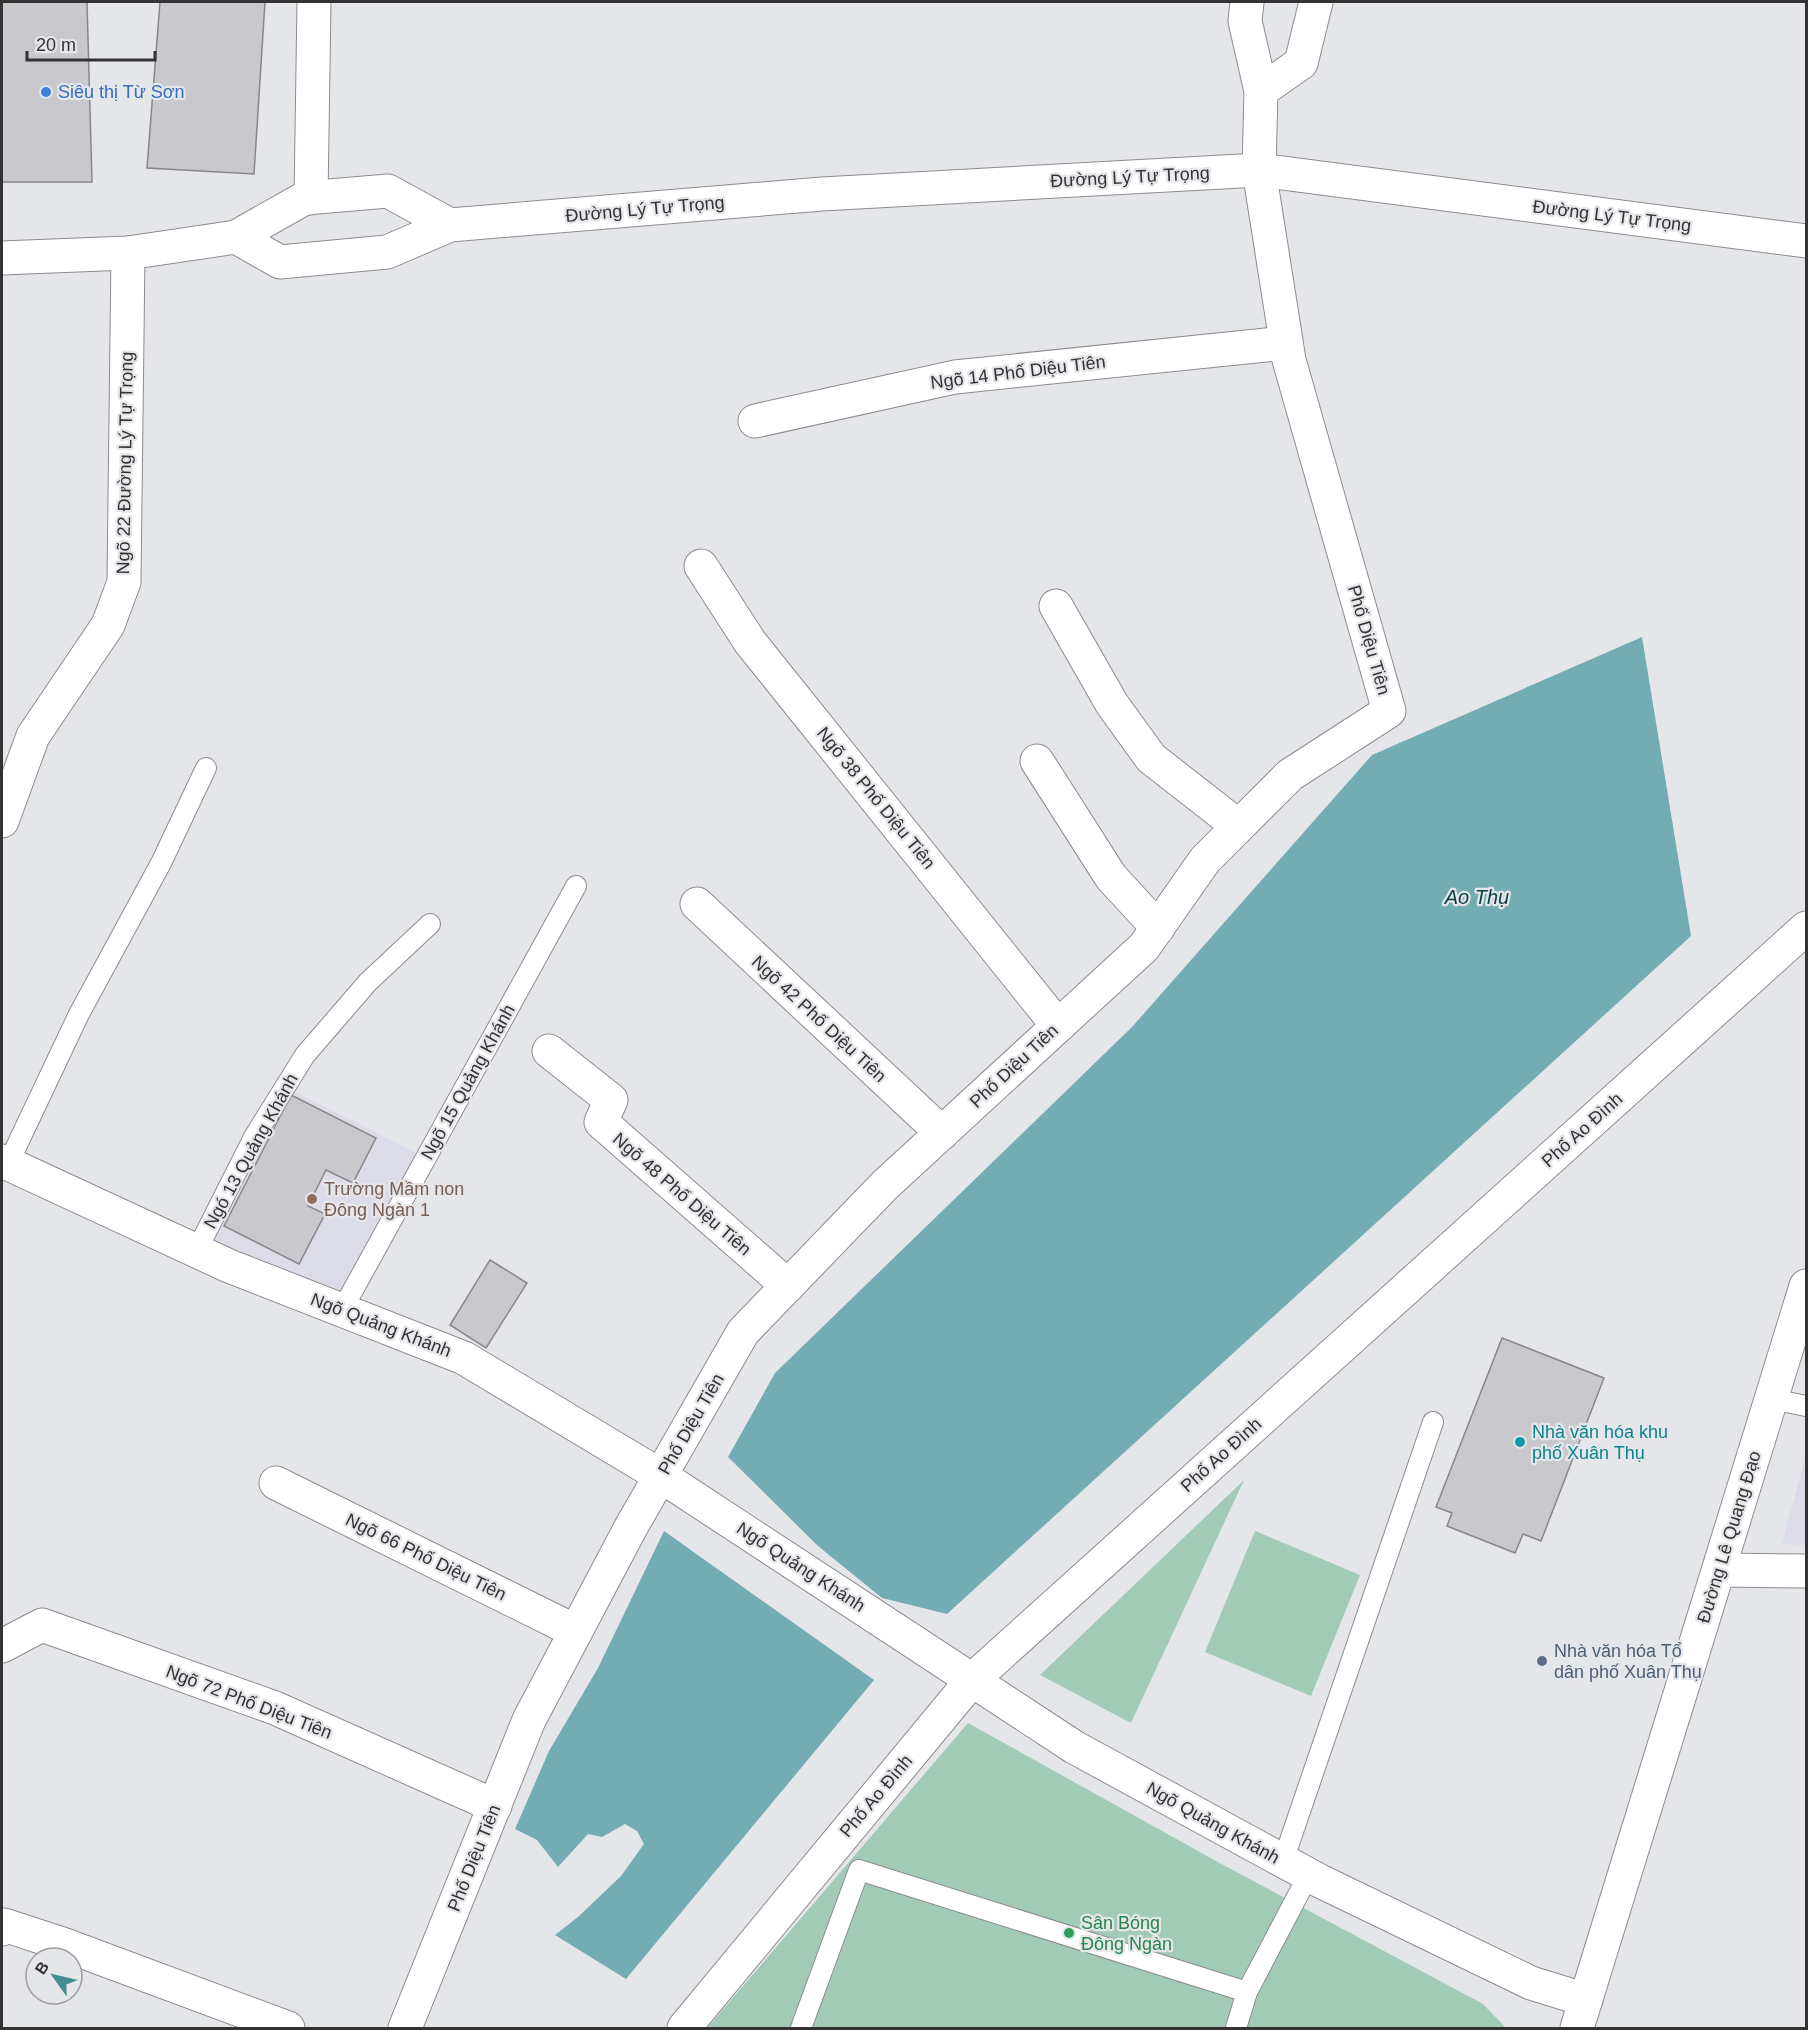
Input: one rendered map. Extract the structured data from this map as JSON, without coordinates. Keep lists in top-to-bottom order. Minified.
{"streets":{"street":["Đường Lý Tự Trọng","Ngõ 14 Phố Diệu Tiên","Ngõ 22 Đường Lý Tự Trọng","Phố Diệu Tiên","Ngõ 38 Phố Diệu Tiên","Ngõ 42 Phố Diệu Tiên","Phố Ao Đình","Ngõ 48 Phố Diệu Tiên","Ngõ Quảng Khánh","Đường Lê Quang Đạo","Ngõ 66 Phố Diệu Tiên","Ngõ 72 Phố Diệu Tiên"],"lane":["Ngõ 15 Quảng Khánh","Ngó 13 Quảng Khánh"]},"crossings":[["Đường Lý Tự Trọng","Phố Diệu Tiên"],["Ngõ 14 Phố Diệu Tiên","Phố Diệu Tiên"],["Phố Diệu Tiên","Ngõ 38 Phố Diệu Tiên"],["Phố Diệu Tiên","Ngõ 42 Phố Diệu Tiên"],["Phố Diệu Tiên","Ngõ 48 Phố Diệu Tiên"],["Phố Diệu Tiên","Ngõ Quảng Khánh"],["Phố Diệu Tiên","Ngõ 66 Phố Diệu Tiên"],["Phố Diệu Tiên","Ngõ 72 Phố Diệu Tiên"],["Ngõ 15 Quảng Khánh","Ngõ Quảng Khánh"],["Phố Ao Đình","Ngõ Quảng Khánh"],["Ngó 13 Quảng Khánh","Ngõ Quảng Khánh"],["Ngõ Quảng Khánh","Đường Lê Quang Đạo"]],"water":["Ao Thụ"],"places":["Siêu thị Từ Sơn","Trường Mầm non Đông Ngàn 1","Nhà văn hóa khu phố Xuân Thụ","Nhà văn hóa Tổ dân phố Xuân Thụ","Sân Bóng Đông Ngàn"],"scale_bar":"20 m","north":"top left"}
